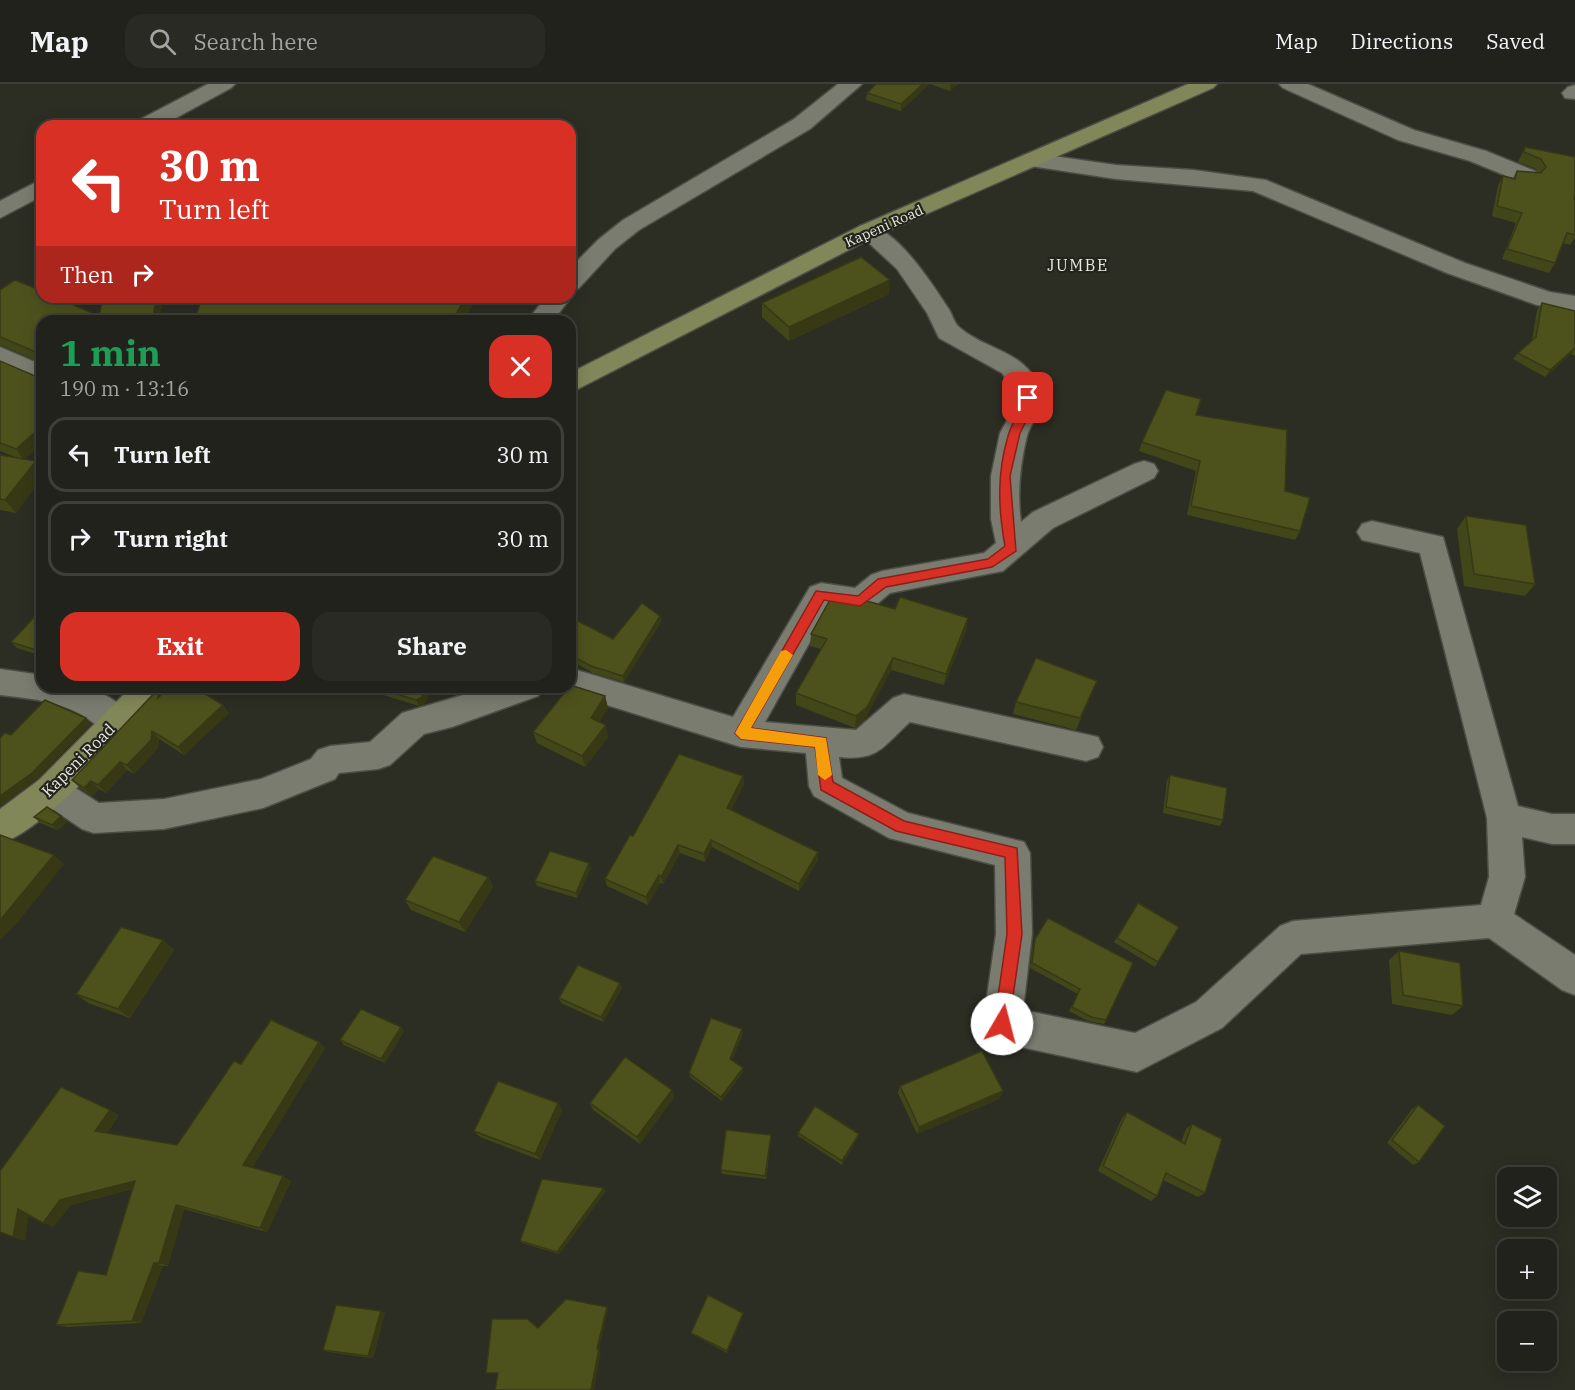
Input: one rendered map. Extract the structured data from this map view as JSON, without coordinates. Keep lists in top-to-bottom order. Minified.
{"streets":{"main road":["Kapeni Road"]},"districts":["JUMBE"],"page":{"header":"Map","search":"Search here","nav":["Map","Directions","Saved"],"turn":["30 m","Turn left"],"then":"Then","heading":["1 min","190 m · 13:16"],"list":[{"name":"Turn left","value":"30 m"},{"name":"Turn right","value":"30 m"}],"buttons":["Exit","Share"],"map_buttons":["+","−"]}}
